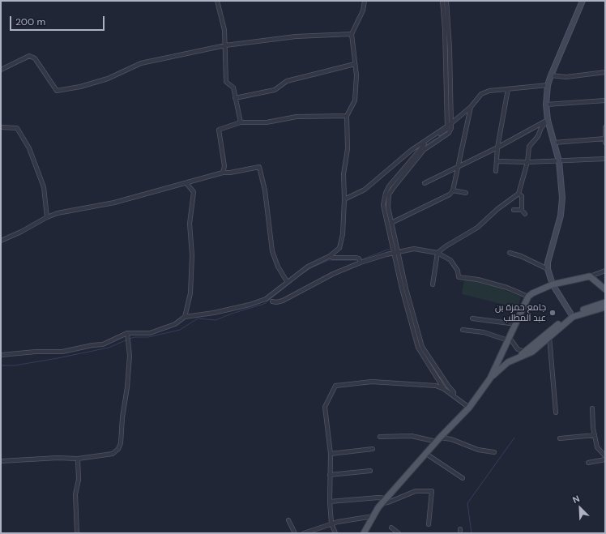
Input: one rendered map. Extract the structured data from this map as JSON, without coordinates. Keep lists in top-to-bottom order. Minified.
{"places":["جامع حمزة بن عبد المطلب"],"scale_bar":"200 m","north":"top left"}
